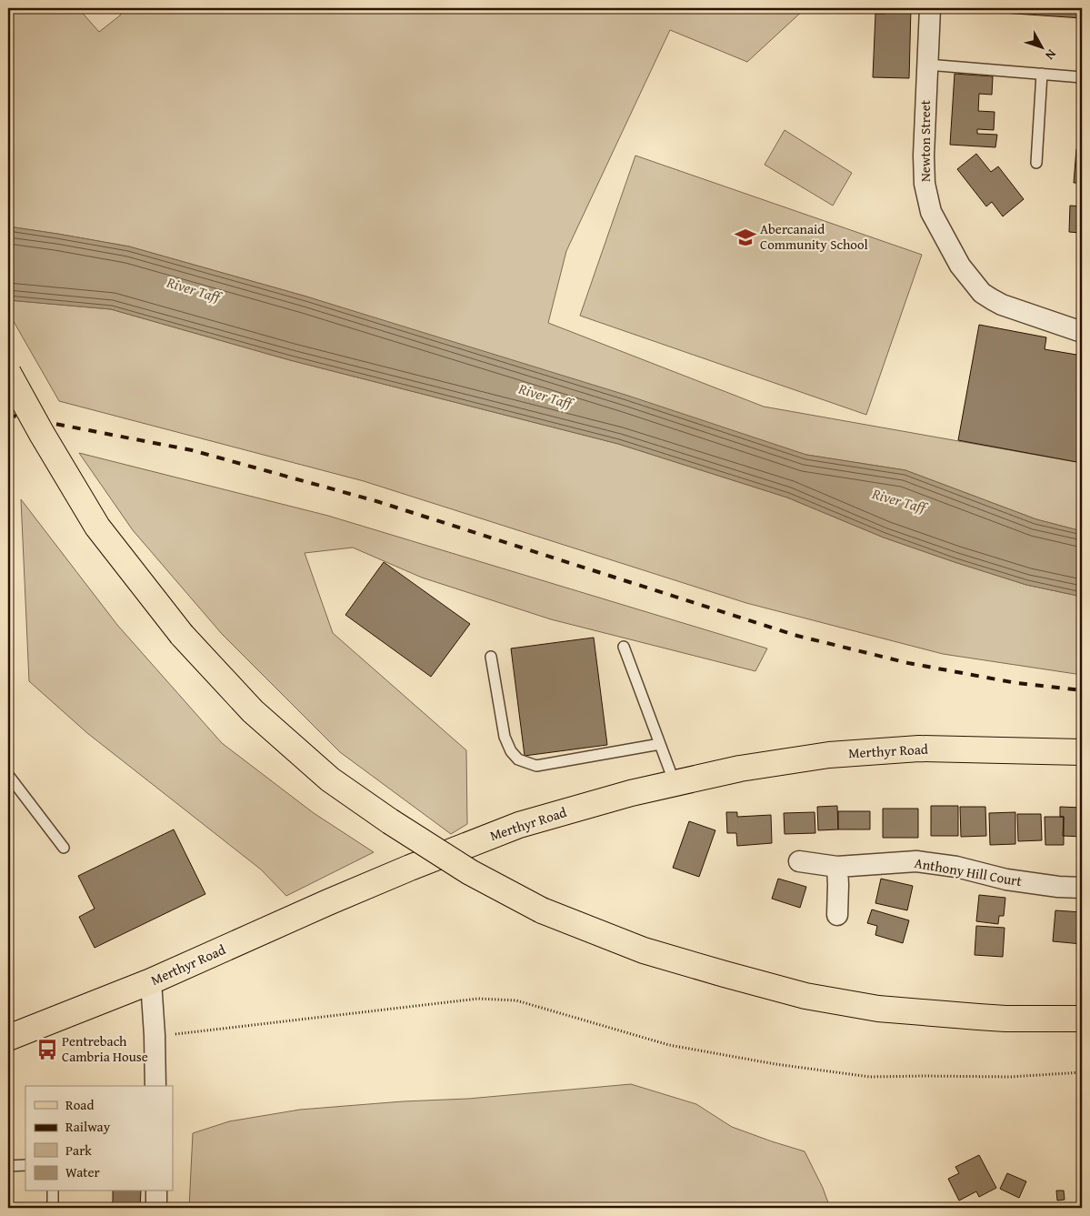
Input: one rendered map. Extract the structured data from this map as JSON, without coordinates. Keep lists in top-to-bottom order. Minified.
{"streets":{"main road":["Merthyr Road"],"street":["Newton Street","Anthony Hill Court"]},"water":["River Taff"],"places":{"school or university":["Abercanaid Community School"],"bus stop":["Pentrebach Cambria House"]},"legend":["Road","Railway","Park","Water"],"north":"bottom right"}
